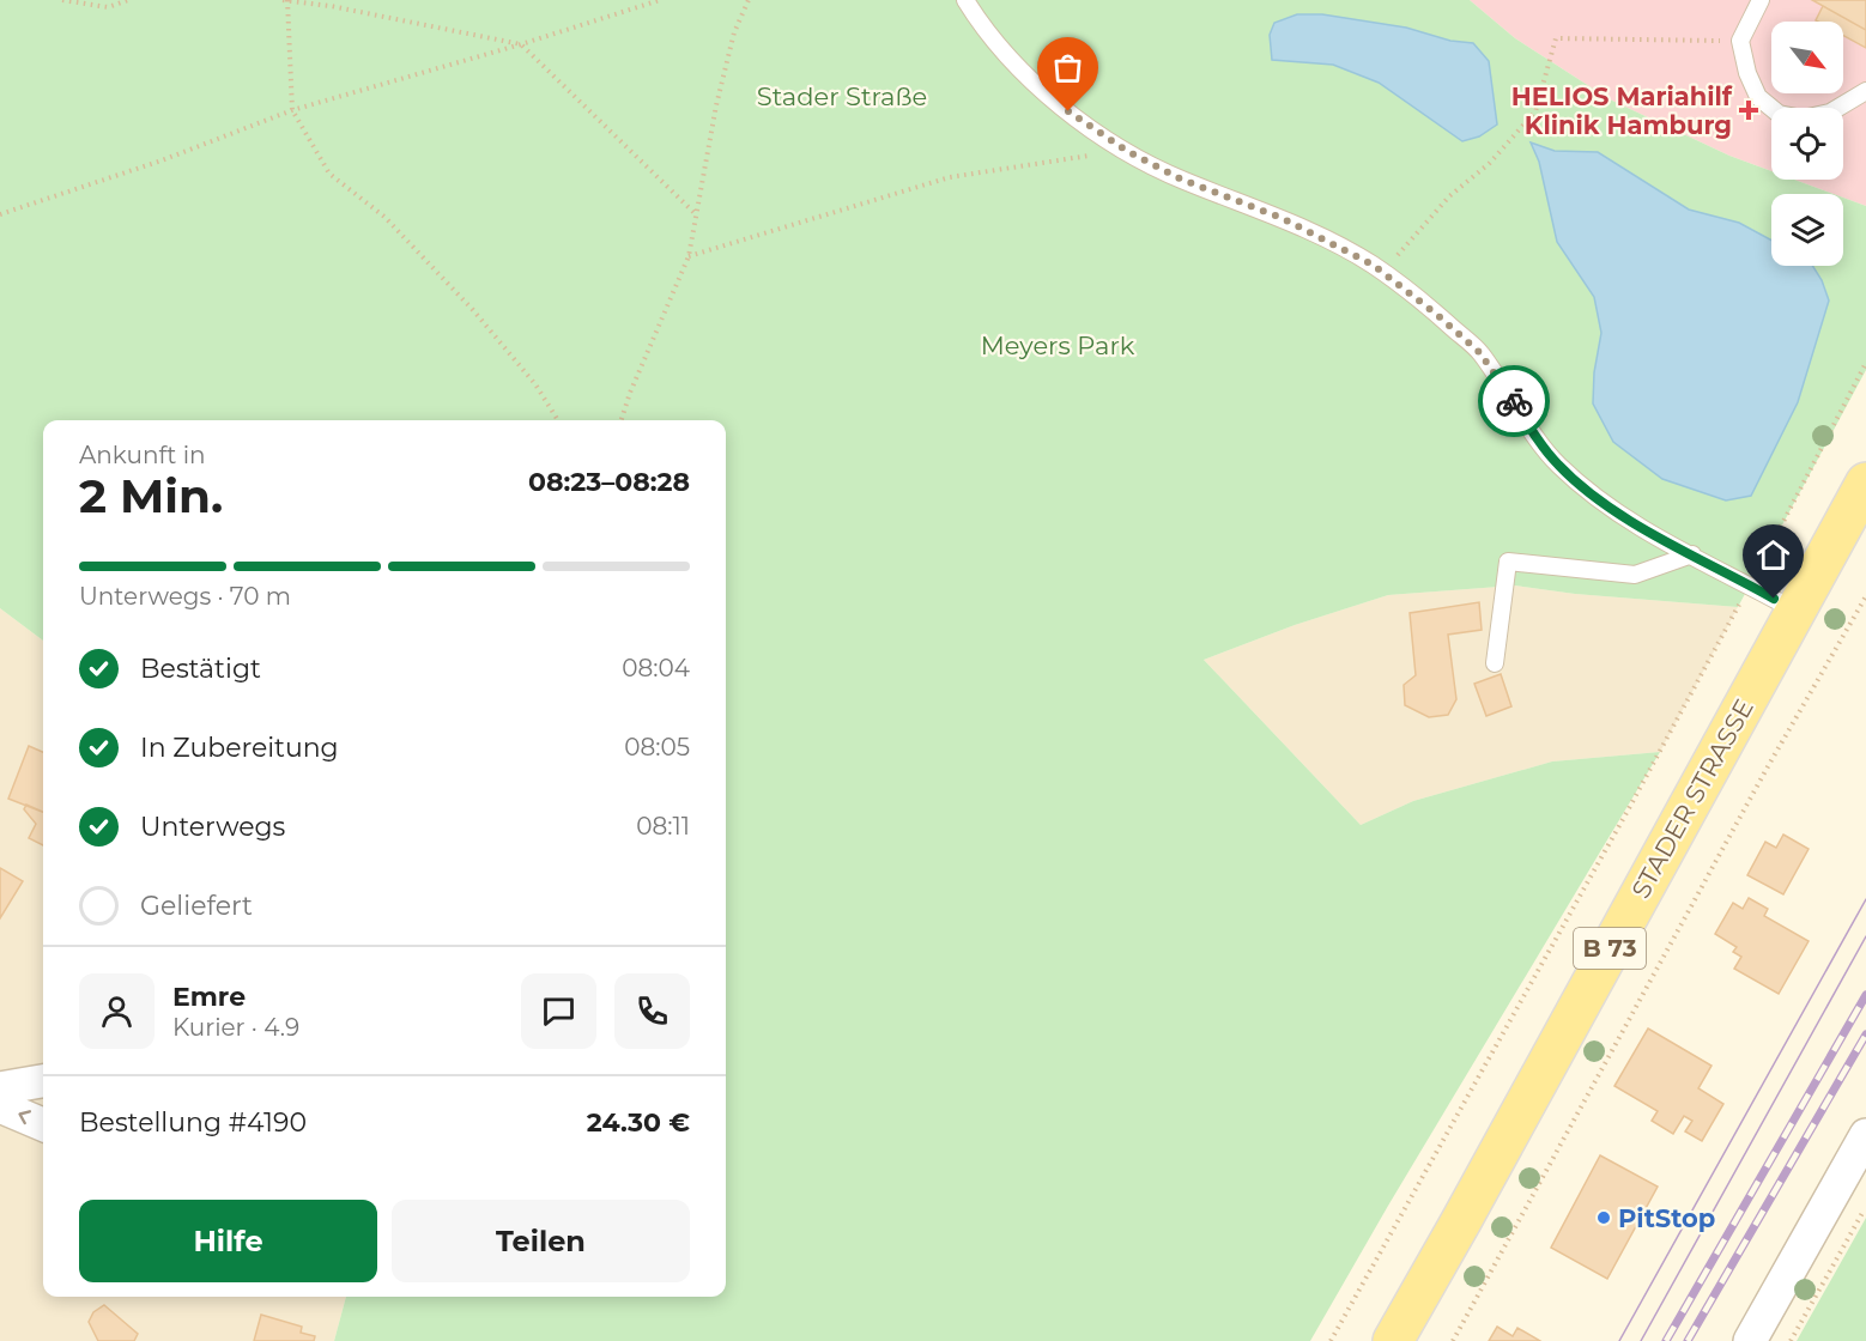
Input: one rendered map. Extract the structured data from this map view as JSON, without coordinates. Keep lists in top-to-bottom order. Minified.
{"streets":{"main road":["STADER STRASSE","B 73"]},"parks":["Stader Straße","Meyers Park"],"places":{"health":["HELIOS Mariahilf Klinik Hamburg"],"other":["PitStop"]},"north":"bottom right","page":{"heading":["2 Min.","Ankunft in","08:23–08:28"],"panel":["Emre","Kurier · 4.9","Bestellung #4190","24.30 €"],"bar":"Unterwegs · 70 m","list":[["Bestätigt","08:04"],["In Zubereitung","08:05"],["Unterwegs","08:11"],"Geliefert"],"buttons":["Hilfe","Teilen"]}}
